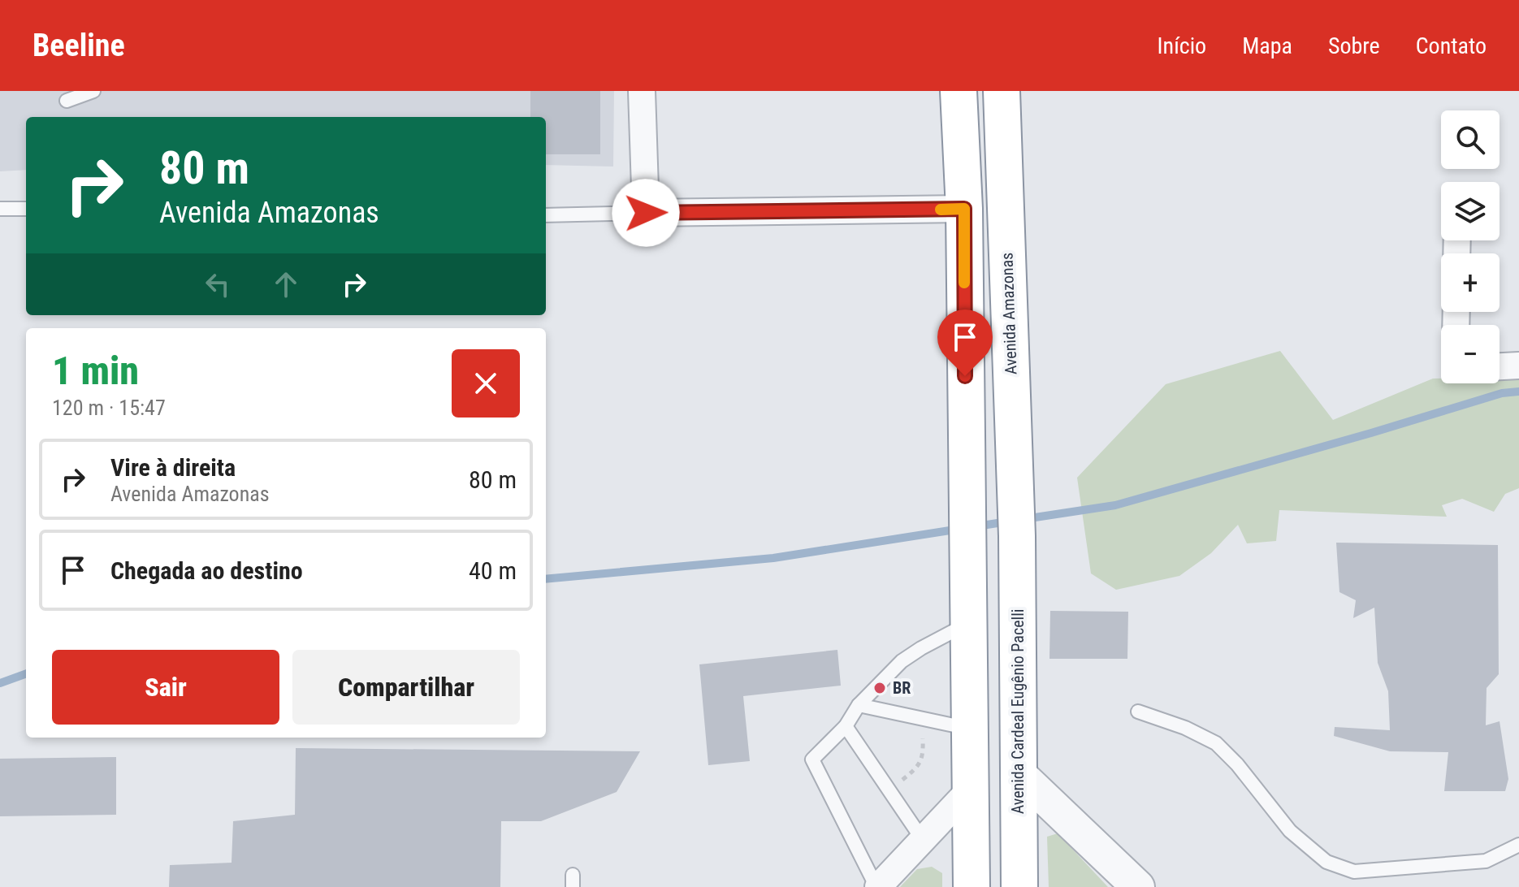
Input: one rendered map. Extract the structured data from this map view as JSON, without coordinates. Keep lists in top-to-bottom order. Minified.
{"streets":{"highway":["Avenida Amazonas","Avenida Cardeal Eugênio Pacelli"]},"crossings":[["Avenida Amazonas","Avenida Cardeal Eugênio Pacelli"]],"places":["BR"],"page":{"header":"Beeline","nav":["Início","Mapa","Sobre","Contato"],"map_buttons":["+","−"],"turn":["80 m","Avenida Amazonas"],"heading":["1 min","120 m · 15:47"],"list":[{"name":"Vire à direita","note":"Avenida Amazonas","value":"80 m"},{"name":"Chegada ao destino","value":"40 m"}],"buttons":["Sair","Compartilhar"]}}
